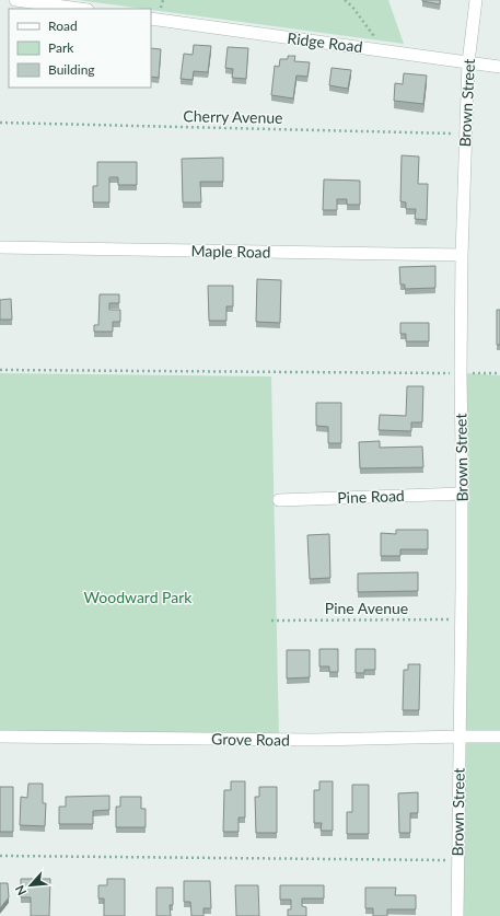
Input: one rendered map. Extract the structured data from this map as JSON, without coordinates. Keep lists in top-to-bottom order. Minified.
{"streets":{"street":["Ridge Road","Brown Street","Maple Road","Pine Road","Grove Road"],"path":["Cherry Avenue","Pine Avenue"]},"crossings":[["Ridge Road","Brown Street"],["Brown Street","Cherry Avenue"],["Brown Street","Maple Road"],["Brown Street","Pine Road"],["Brown Street","Pine Avenue"],["Brown Street","Grove Road"]],"parks":["Woodward Park"],"legend":["Road","Park","Building"],"north":"bottom left"}
